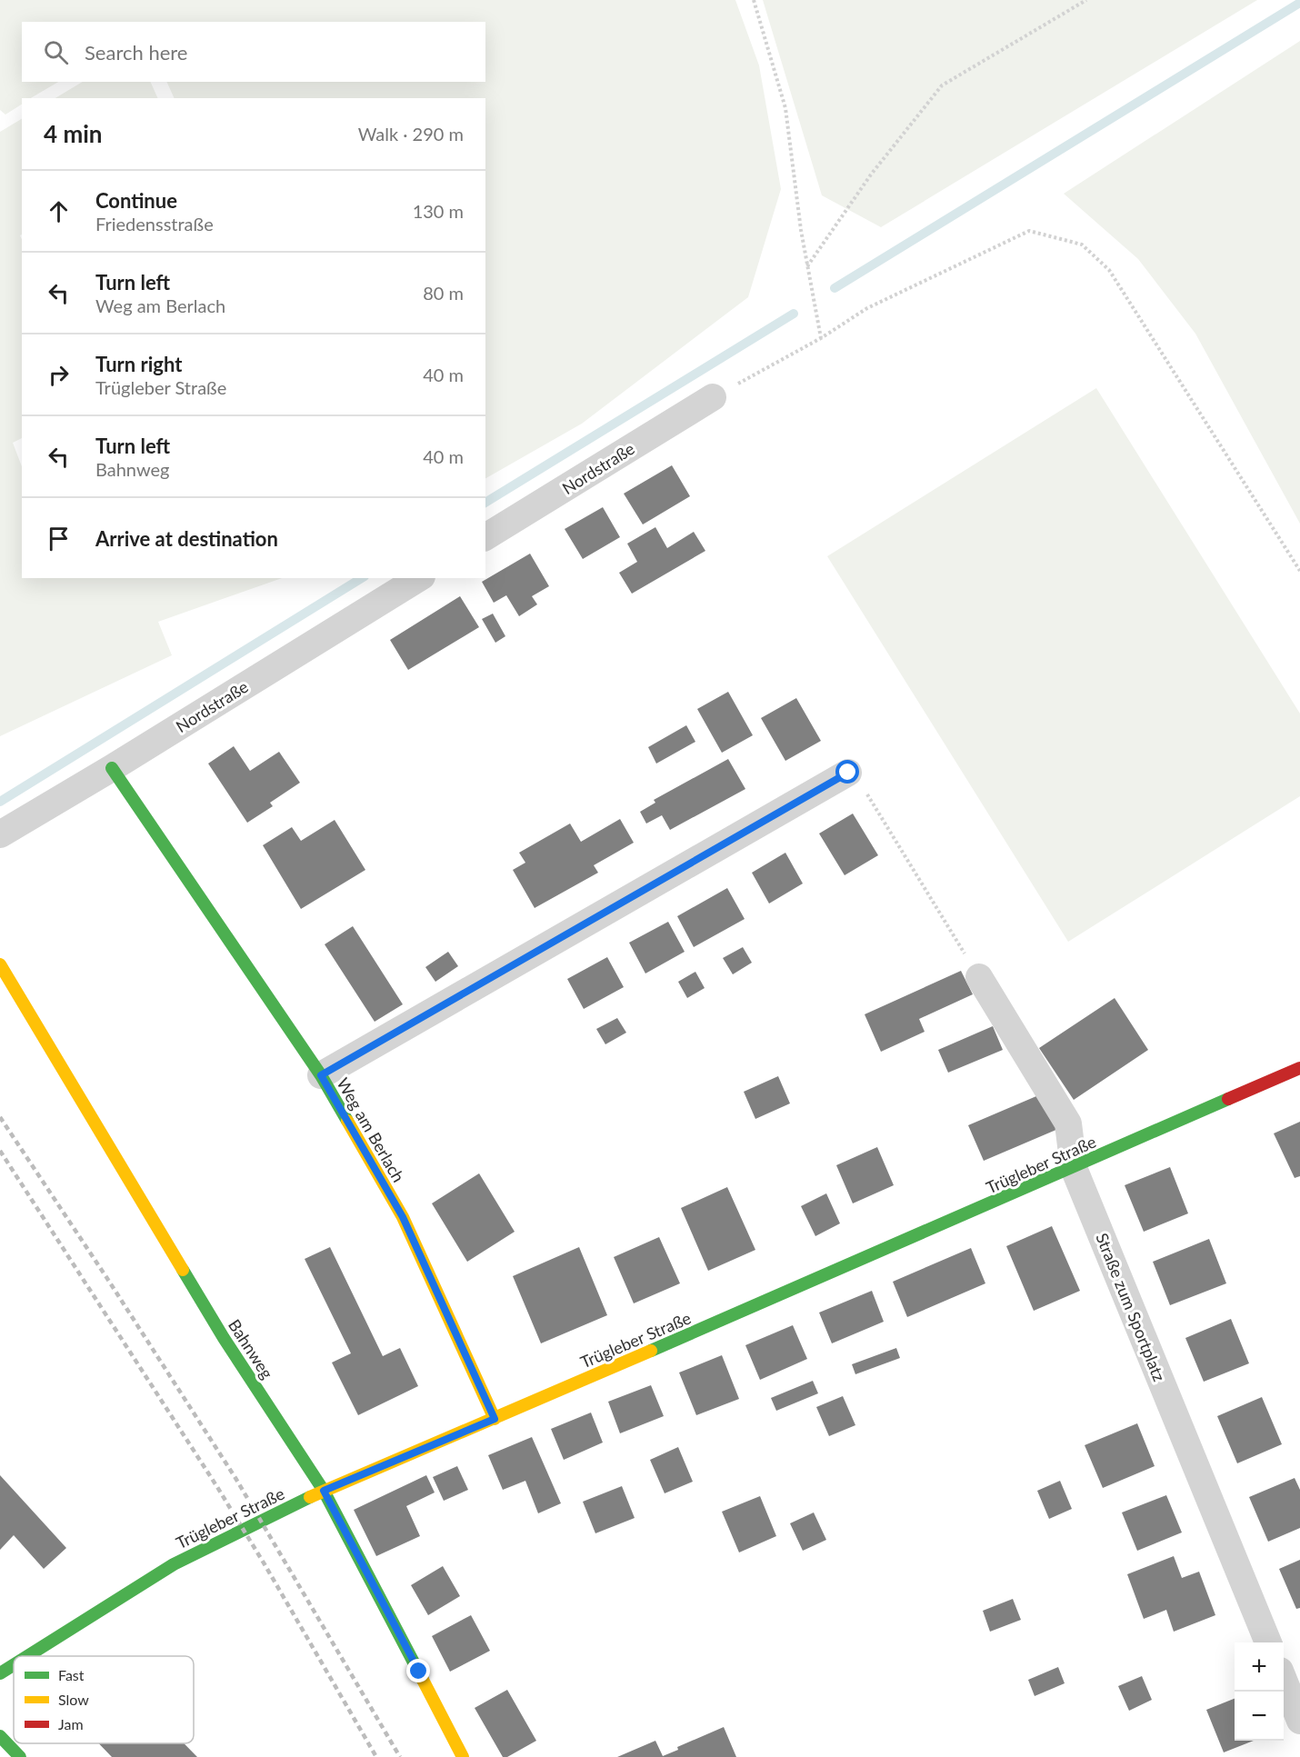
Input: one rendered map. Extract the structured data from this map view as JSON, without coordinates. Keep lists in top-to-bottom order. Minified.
{"streets":{"street":["Nordstraße","Weg am Berlach","Trügleber Straße","Straße zum Sportplatz","Bahnweg"]},"crossings":[["Nordstraße","Weg am Berlach"],["Weg am Berlach","Trügleber Straße"],["Trügleber Straße","Straße zum Sportplatz"],["Trügleber Straße","Bahnweg"]],"legend":["Fast","Slow","Jam"],"page":{"search":"Search here","heading":["4 min","Walk · 290 m"],"list":[["Continue","Friedensstraße","130 m"],["Turn left","Weg am Berlach","80 m"],["Turn right","Trügleber Straße","40 m"],["Turn left","Bahnweg","40 m"],"Arrive at destination"],"map_buttons":["+","−"]}}
